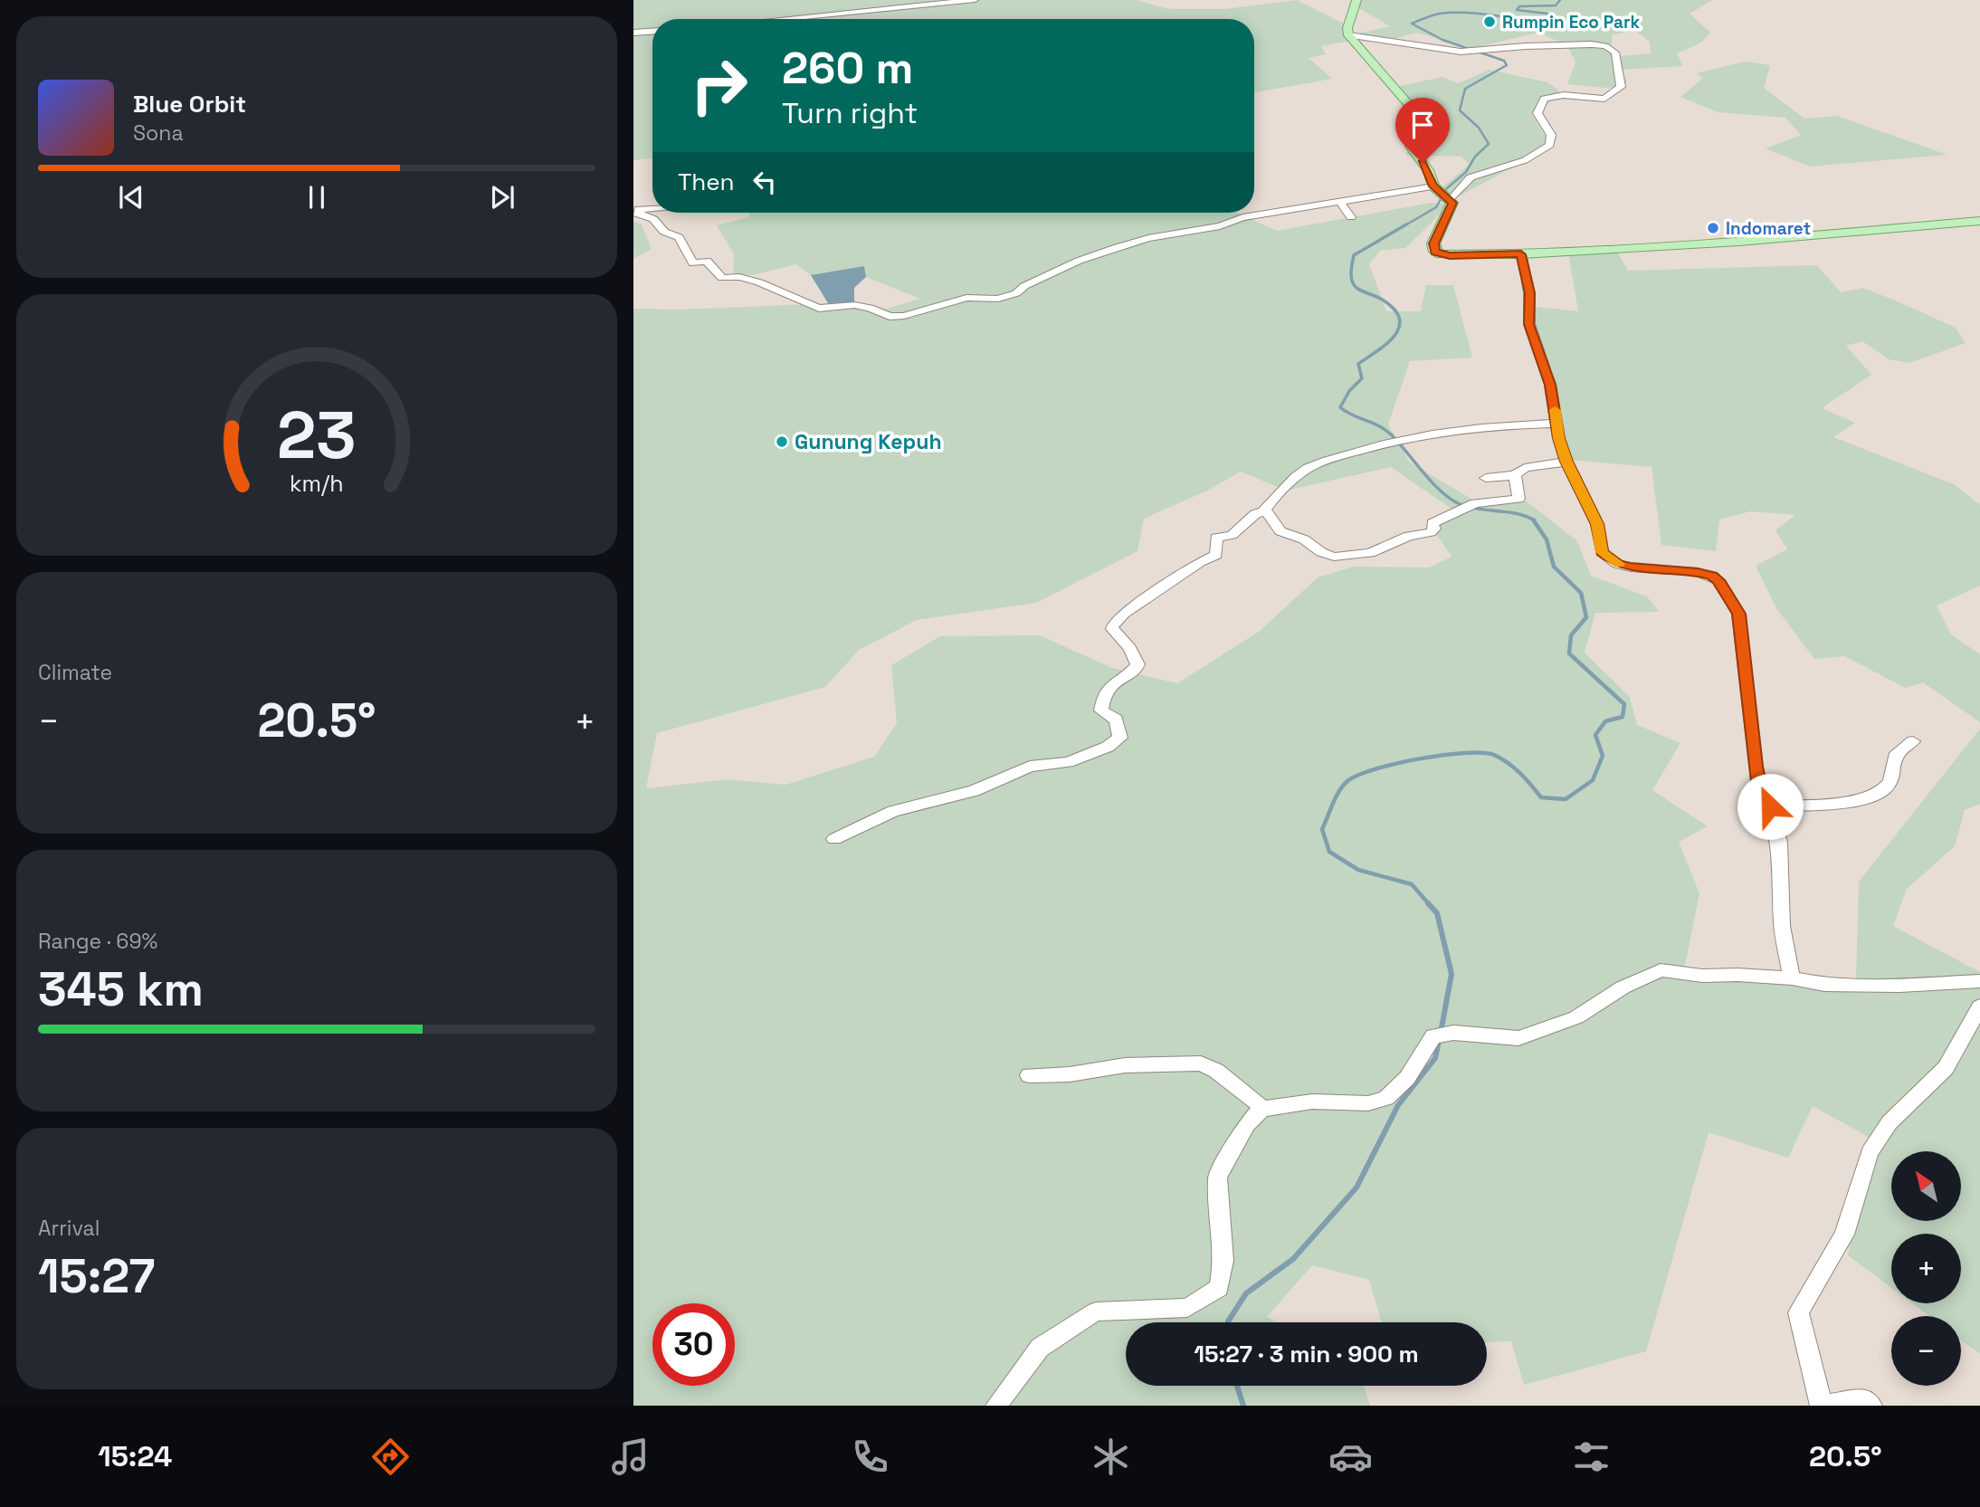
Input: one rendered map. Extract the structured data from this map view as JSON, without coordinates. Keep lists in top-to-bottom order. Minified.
{"places":["Rumpin Eco Park","Indomaret","Gunung Kepuh"],"north":"top left","page":{"turn":["260 m","Turn right"],"song":["Blue Orbit","Sona"],"then":"Then","tile":["Climate",["Range · 69%","345 km"],["Arrival","15:27"]],"heat":["−","20.5°","+"],"map_buttons":["+","−"],"limit":"30","trip":"15:27 · 3 min · 900 m","tabs":["15:24","20.5°"],"gauge":["23","km/h"]}}
